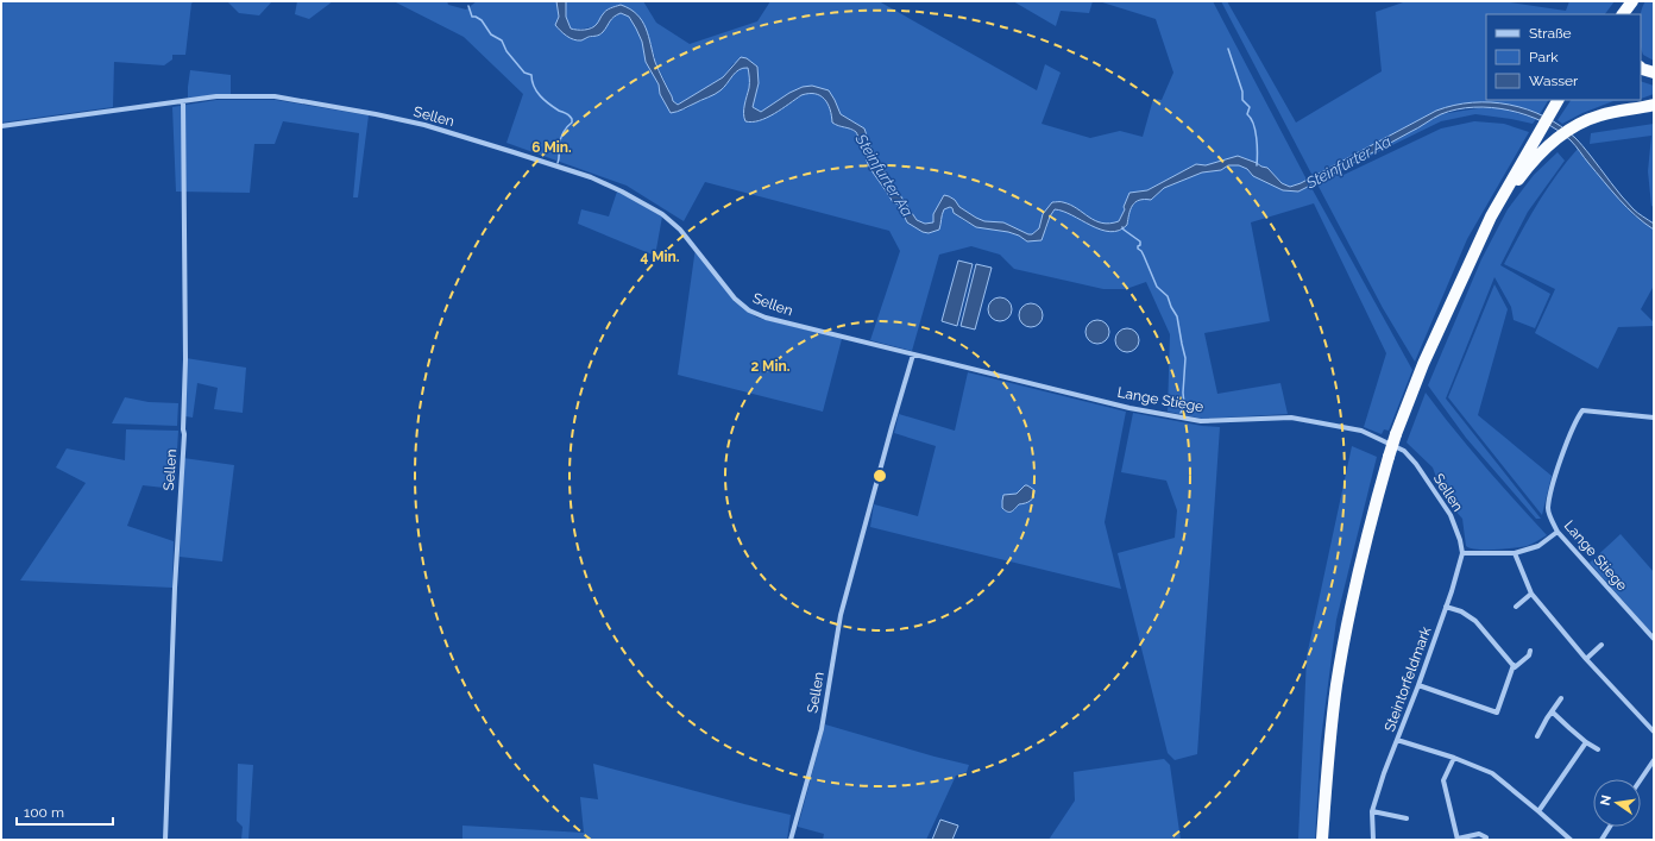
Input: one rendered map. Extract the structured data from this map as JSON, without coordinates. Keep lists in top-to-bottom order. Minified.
{"streets":{"street":["Sellen","Lange Stiege","Steintorfeldmark"]},"crossings":[["Sellen","Lange Stiege"],["Sellen","Steintorfeldmark"]],"water":["Steinfurter Aa"],"legend":["Straße","Park","Wasser"],"scale_bar":"100 m","north":"left","rings":["6 Min.","4 Min.","2 Min."]}
